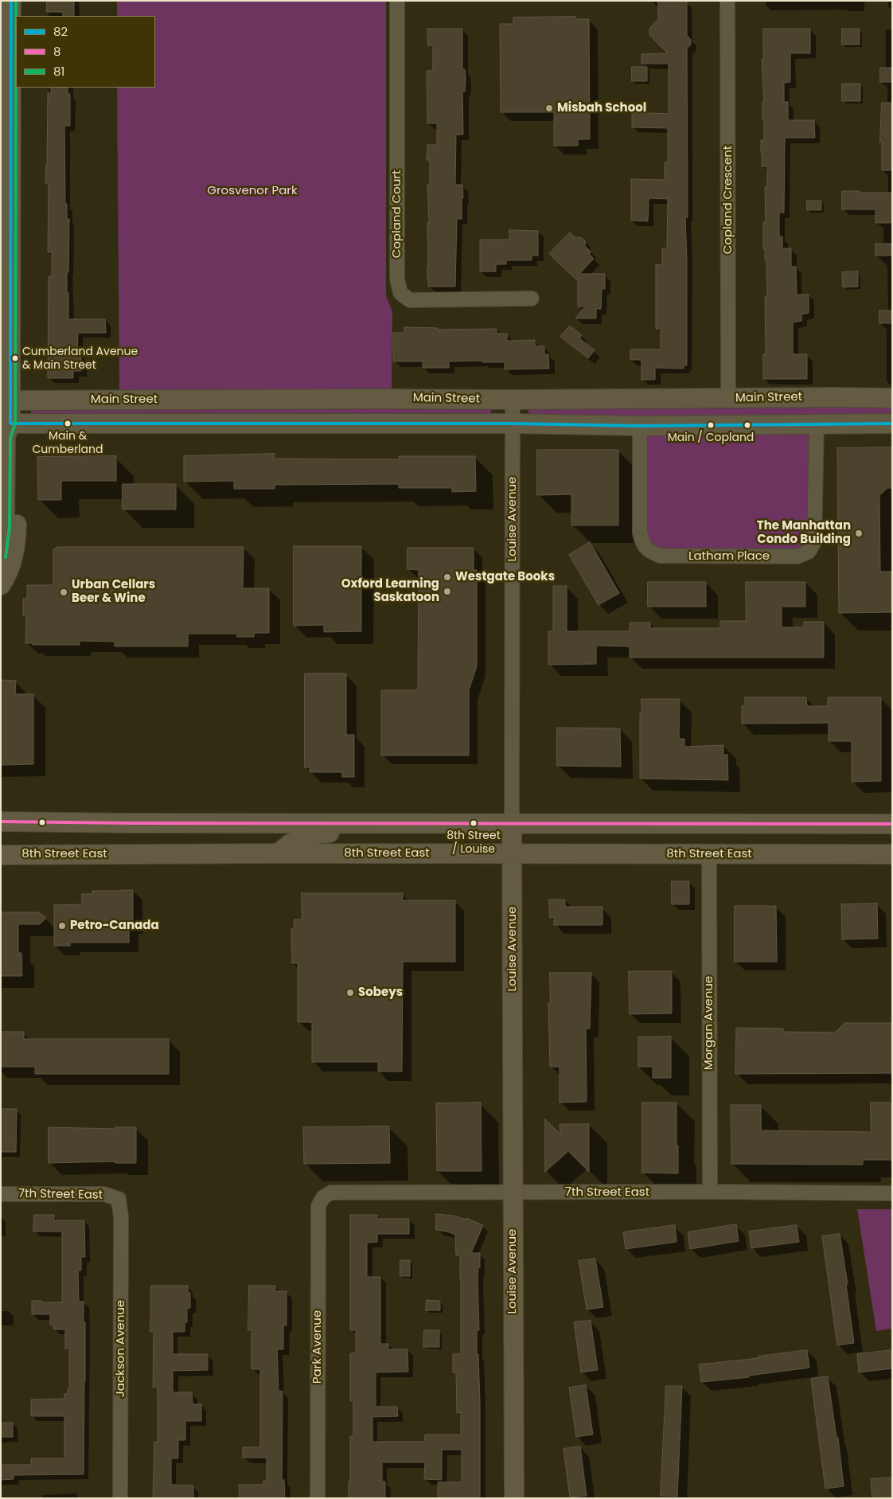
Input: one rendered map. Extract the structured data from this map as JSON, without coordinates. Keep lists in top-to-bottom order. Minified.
{"streets":{"main road":["Main Street","Louise Avenue","8th Street East"],"street":["Copland Crescent","Copland Court","Latham Place","Morgan Avenue","7th Street East","Park Avenue","Jackson Avenue"]},"crossings":[["Copland Crescent","Main Street"],["Main Street","Louise Avenue"],["Main Street","Latham Place"],["Louise Avenue","8th Street East"],["Louise Avenue","7th Street East"],["8th Street East","Morgan Avenue"],["Morgan Avenue","7th Street East"],["7th Street East","Park Avenue"],["7th Street East","Jackson Avenue"]],"parks":["Grosvenor Park"],"places":["Misbah School","Cumberland Avenue & Main Street","Main & Cumberland","Main / Copland","The Manhattan Condo Building","Westgate Books","Oxford Learning Saskatoon","Urban Cellars Beer & Wine","8th Street / Louise","Petro-Canada","Sobeys"],"lines":["transit line 82","transit line 81","transit line 8"],"legend":["82","8","81"]}
